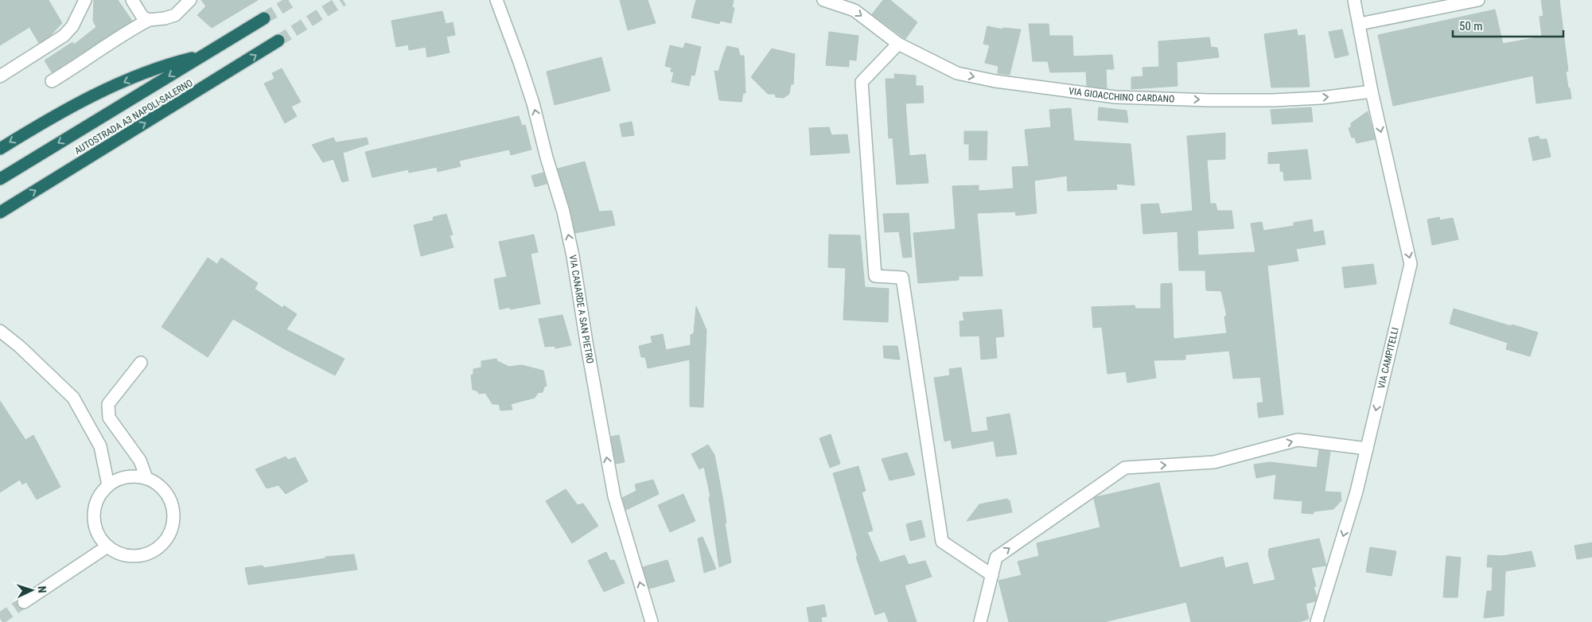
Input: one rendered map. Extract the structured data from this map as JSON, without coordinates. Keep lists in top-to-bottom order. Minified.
{"streets":{"highway":["AUTOSTRADA A3 NAPOLI-SALERNO"],"street":["VIA GIOACCHINO CARDANO","VIA CANARDE A SAN PIETRO","VIA CAMPITELLI"]},"crossings":[["VIA GIOACCHINO CARDANO","VIA CAMPITELLI"]],"one_way":["VIA GIOACCHINO CARDANO","VIA CANARDE A SAN PIETRO","VIA CAMPITELLI"],"scale_bar":"50 m","north":"right"}
